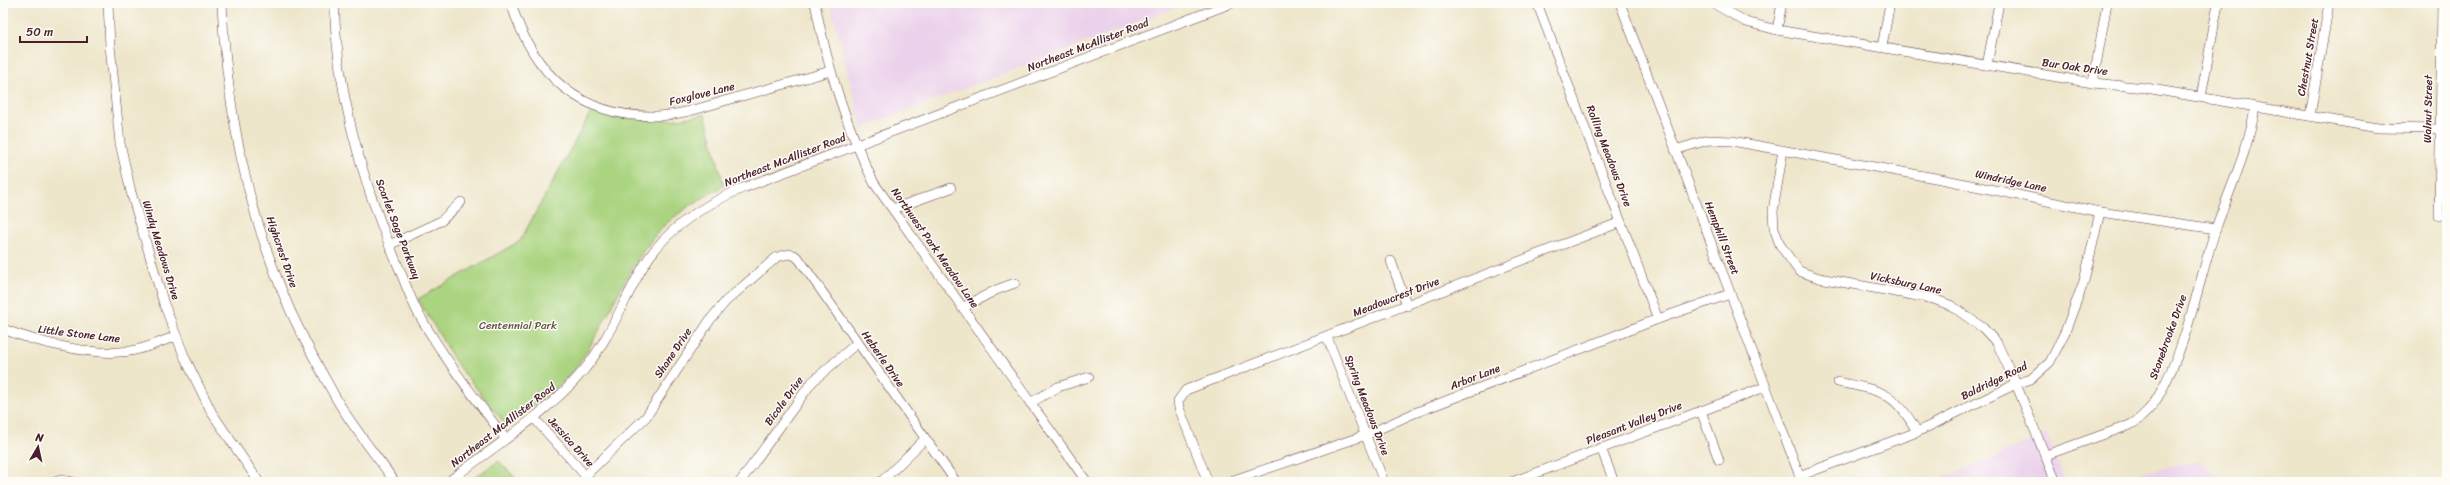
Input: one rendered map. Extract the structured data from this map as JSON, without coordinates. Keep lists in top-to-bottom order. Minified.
{"streets":{"street":["Northeast McAllister Road","Chestnut Street","Bur Oak Drive","Foxglove Lane","Walnut Street","Rolling Meadows Drive","Windridge Lane","Scarlet Sage Parkway","Hemphill Street","Northwest Park Meadow Lane","Windy Meadows Drive","Highcrest Drive","Vicksburg Lane","Meadowcrest Drive","Little Stone Lane","Stonebrooke Drive","Shane Drive","Heberle Drive","Arbor Lane","Baldridge Road","Bicole Drive","Spring Meadows Drive","Pleasant Valley Drive","Jessica Drive"]},"crossings":[["Northeast McAllister Road","Scarlet Sage Parkway"],["Northeast McAllister Road","Northwest Park Meadow Lane"],["Northeast McAllister Road","Jessica Drive"],["Chestnut Street","Bur Oak Drive"],["Bur Oak Drive","Walnut Street"],["Foxglove Lane","Northwest Park Meadow Lane"],["Rolling Meadows Drive","Meadowcrest Drive"],["Rolling Meadows Drive","Arbor Lane"],["Windridge Lane","Hemphill Street"],["Windridge Lane","Vicksburg Lane"],["Windridge Lane","Stonebrooke Drive"],["Windridge Lane","Baldridge Road"],["Hemphill Street","Arbor Lane"],["Hemphill Street","Baldridge Road"],["Hemphill Street","Pleasant Valley Drive"],["Windy Meadows Drive","Little Stone Lane"],["Vicksburg Lane","Stonebrooke Drive"],["Vicksburg Lane","Baldridge Road"],["Meadowcrest Drive","Spring Meadows Drive"],["Shane Drive","Heberle Drive"],["Shane Drive","Jessica Drive"],["Heberle Drive","Bicole Drive"],["Arbor Lane","Spring Meadows Drive"]],"parks":["Centennial Park"],"scale_bar":"50 m","north":"top"}
